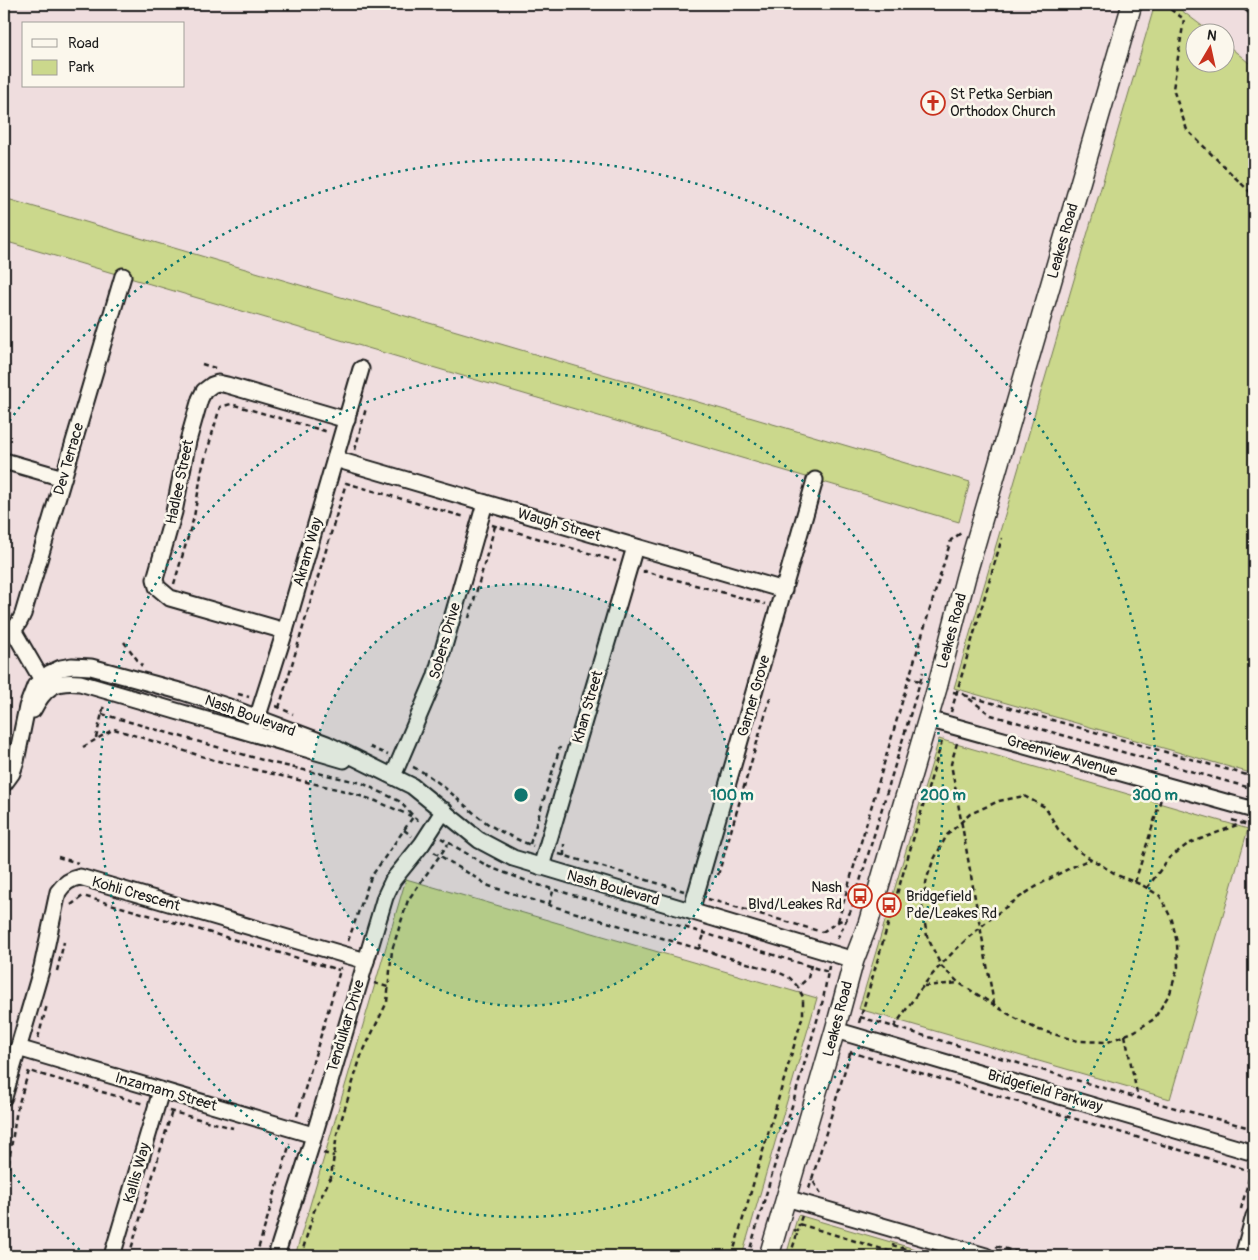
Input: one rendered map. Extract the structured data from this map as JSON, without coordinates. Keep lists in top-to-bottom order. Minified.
{"streets":{"street":["Leakes Road","Dev Terrace","Hadlee Street","Waugh Street","Akram Way","Sobers Drive","Garner Grove","Khan Street","Nash Boulevard","Greenview Avenue","Kohli Crescent","Tendulkar Drive","Bridgefield Parkway","Inzamam Street","Kallis Way"]},"crossings":[["Leakes Road","Nash Boulevard"],["Leakes Road","Greenview Avenue"],["Leakes Road","Bridgefield Parkway"],["Hadlee Street","Akram Way"],["Waugh Street","Akram Way"],["Waugh Street","Sobers Drive"],["Waugh Street","Garner Grove"],["Waugh Street","Khan Street"],["Akram Way","Nash Boulevard"],["Sobers Drive","Nash Boulevard"],["Garner Grove","Nash Boulevard"],["Khan Street","Nash Boulevard"],["Nash Boulevard","Tendulkar Drive"],["Kohli Crescent","Tendulkar Drive"],["Kohli Crescent","Inzamam Street"],["Tendulkar Drive","Inzamam Street"],["Inzamam Street","Kallis Way"]],"places":{"church":["St Petka Serbian Orthodox Church"],"bus stop":["Nash Blvd/Leakes Rd","Bridgefield Pde/Leakes Rd"]},"legend":["Road","Park"],"north":"top","rings":["100 m","200 m","300 m"]}
